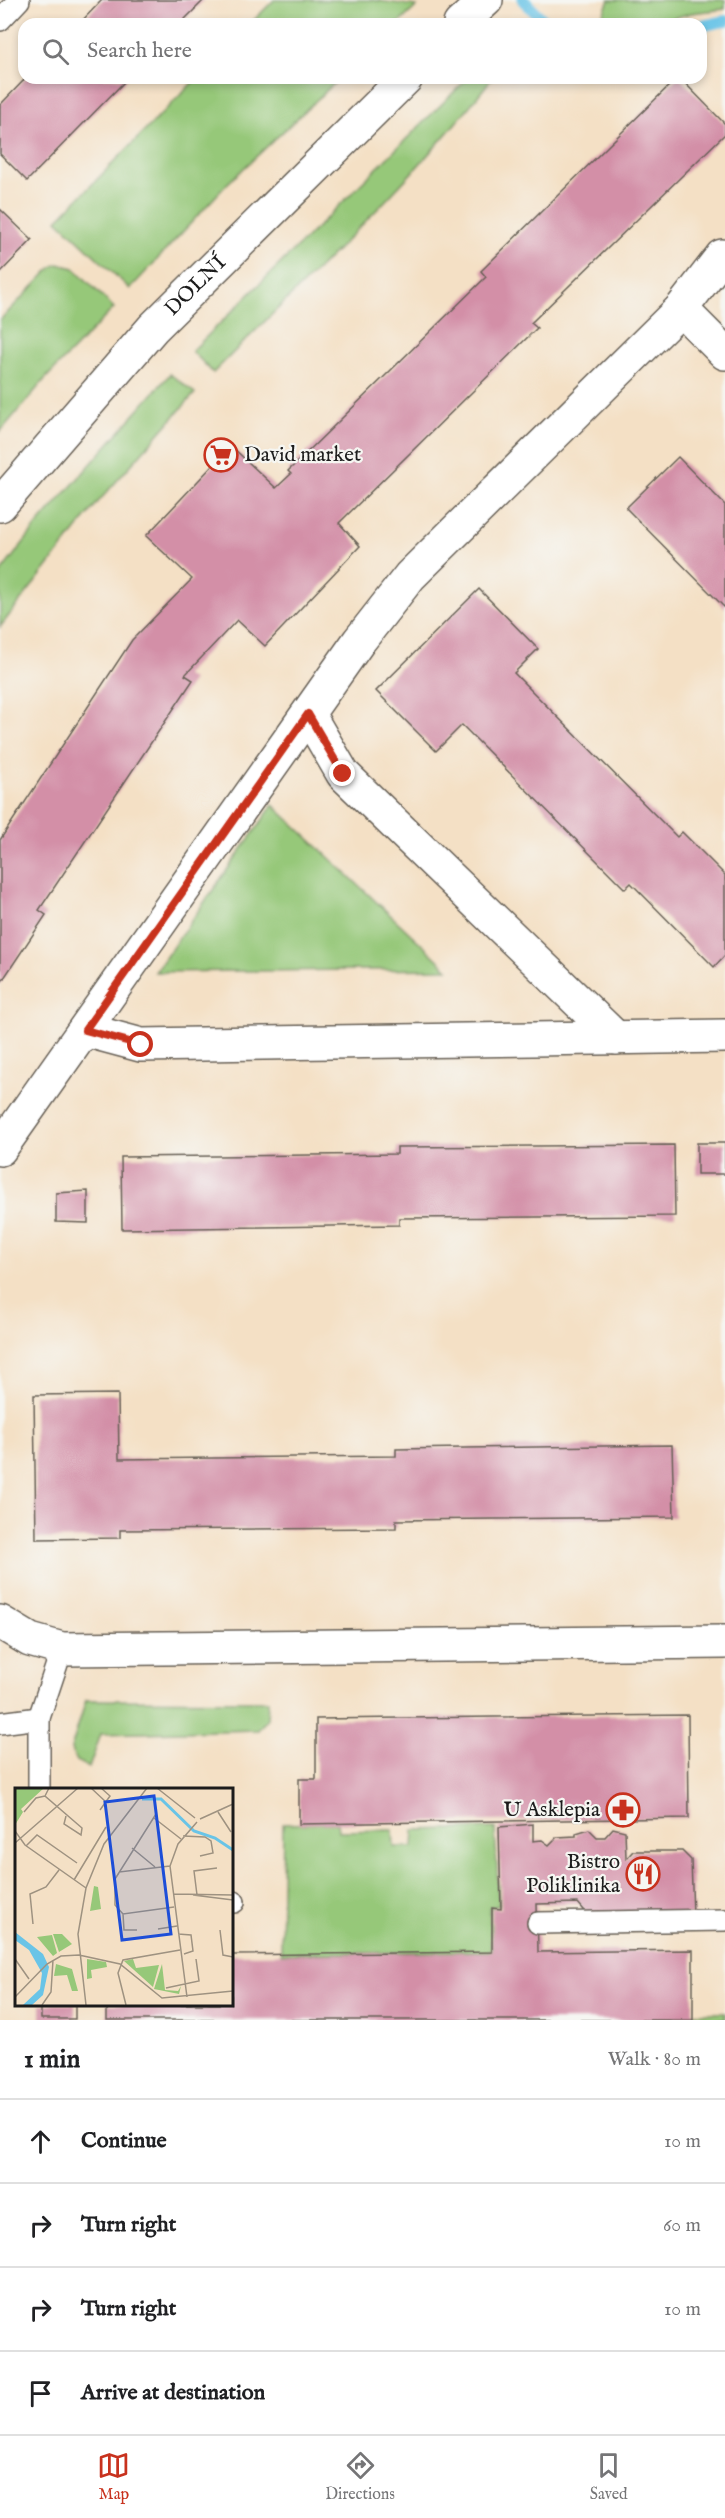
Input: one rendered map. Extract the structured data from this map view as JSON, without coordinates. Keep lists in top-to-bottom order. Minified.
{"streets":{"street":["DOLNÍ"]},"places":{"supermarket":["David market"],"pharmacy":["U Asklepia"],"restaurant":["Bistro Poliklinika"]},"page":{"search":"Search here","heading":["1 min","Walk · 80 m"],"list":[["Continue","10 m"],["Turn right","60 m"],["Turn right","10 m"],"Arrive at destination"],"nav":["Map","Directions","Saved"]}}
